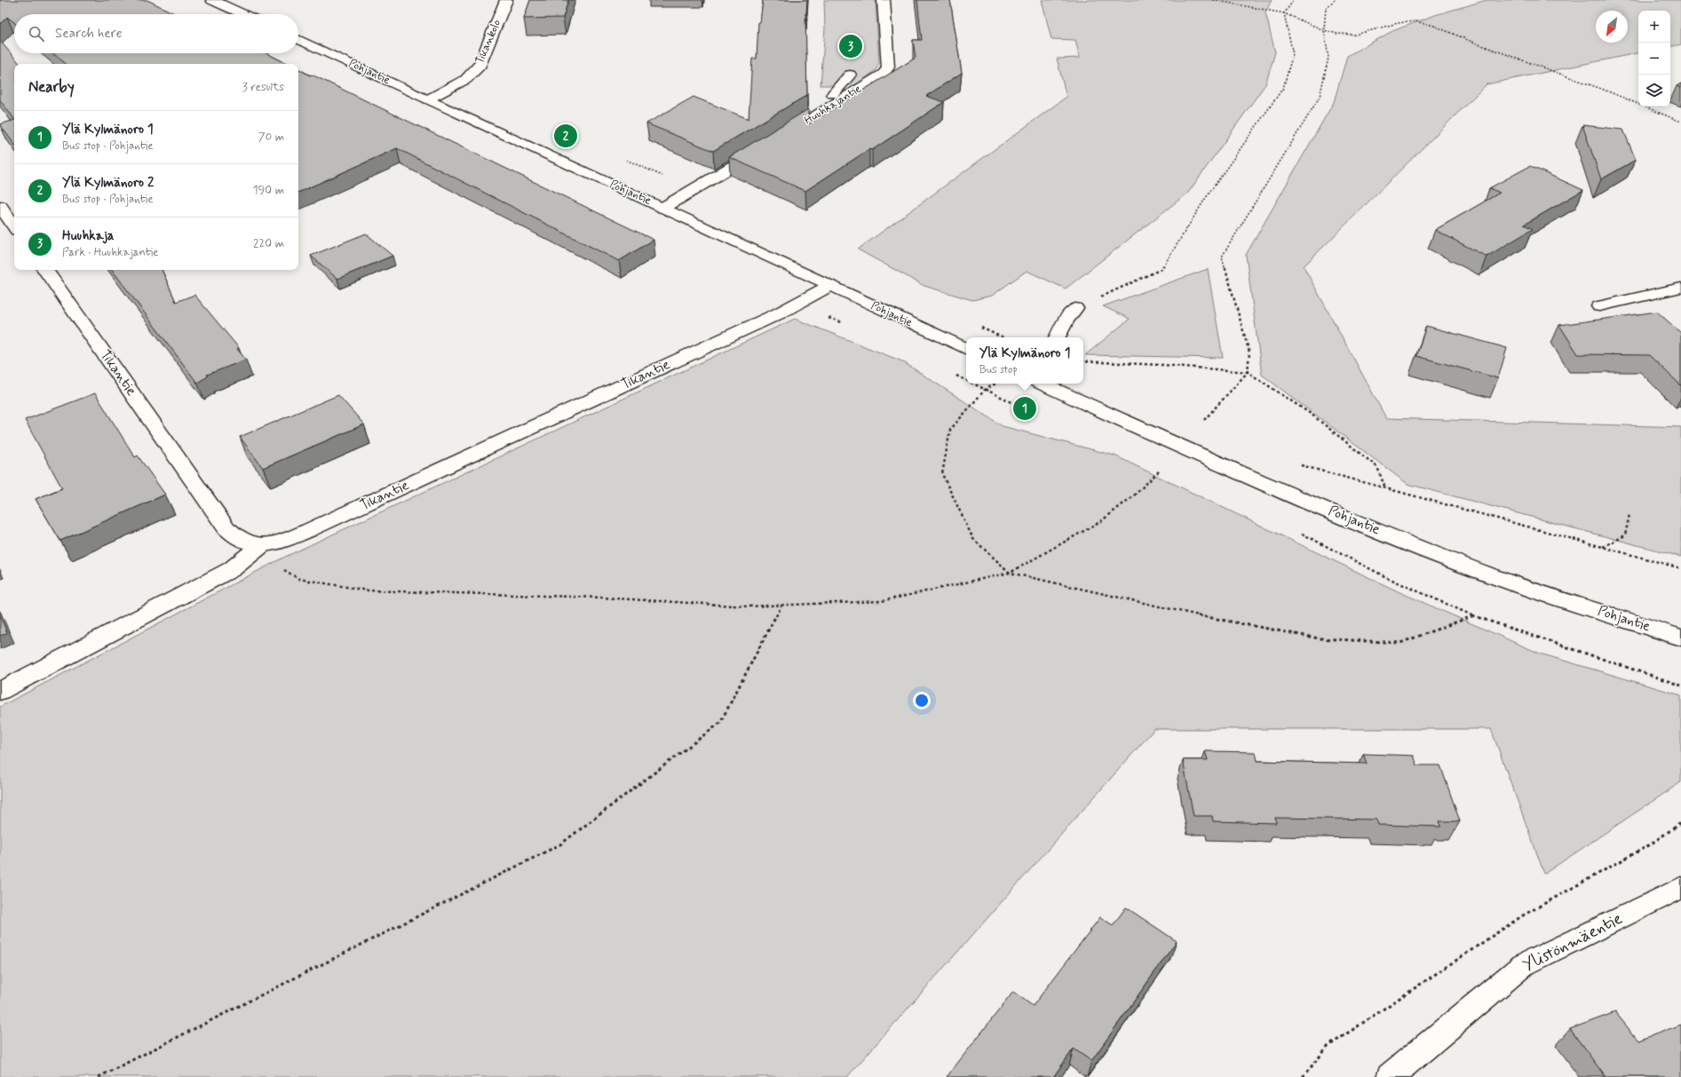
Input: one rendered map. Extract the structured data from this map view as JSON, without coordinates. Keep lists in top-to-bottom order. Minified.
{"streets":{"street":["Tikankolo","Pohjantie","Huuhkajantie","Tikantie","Ylistönmäentie"]},"crossings":[["Tikankolo","Pohjantie"],["Pohjantie","Tikantie"]],"north":"bottom left","page":{"map_buttons":["+","−"],"search":"Search here","pins":["3","2","1"],"heading":["Nearby","3 results"],"list":[{"mark":"1","name":"Ylä Kylmänoro 1","note":"Bus stop · Pohjantie","value":"70 m"},{"mark":"2","name":"Ylä Kylmänoro 2","note":"Bus stop · Pohjantie","value":"190 m"},{"mark":"3","name":"Huuhkaja","note":"Park · Huuhkajantie","value":"220 m"}],"popup":["Ylä Kylmänoro 1","Bus stop"]}}
